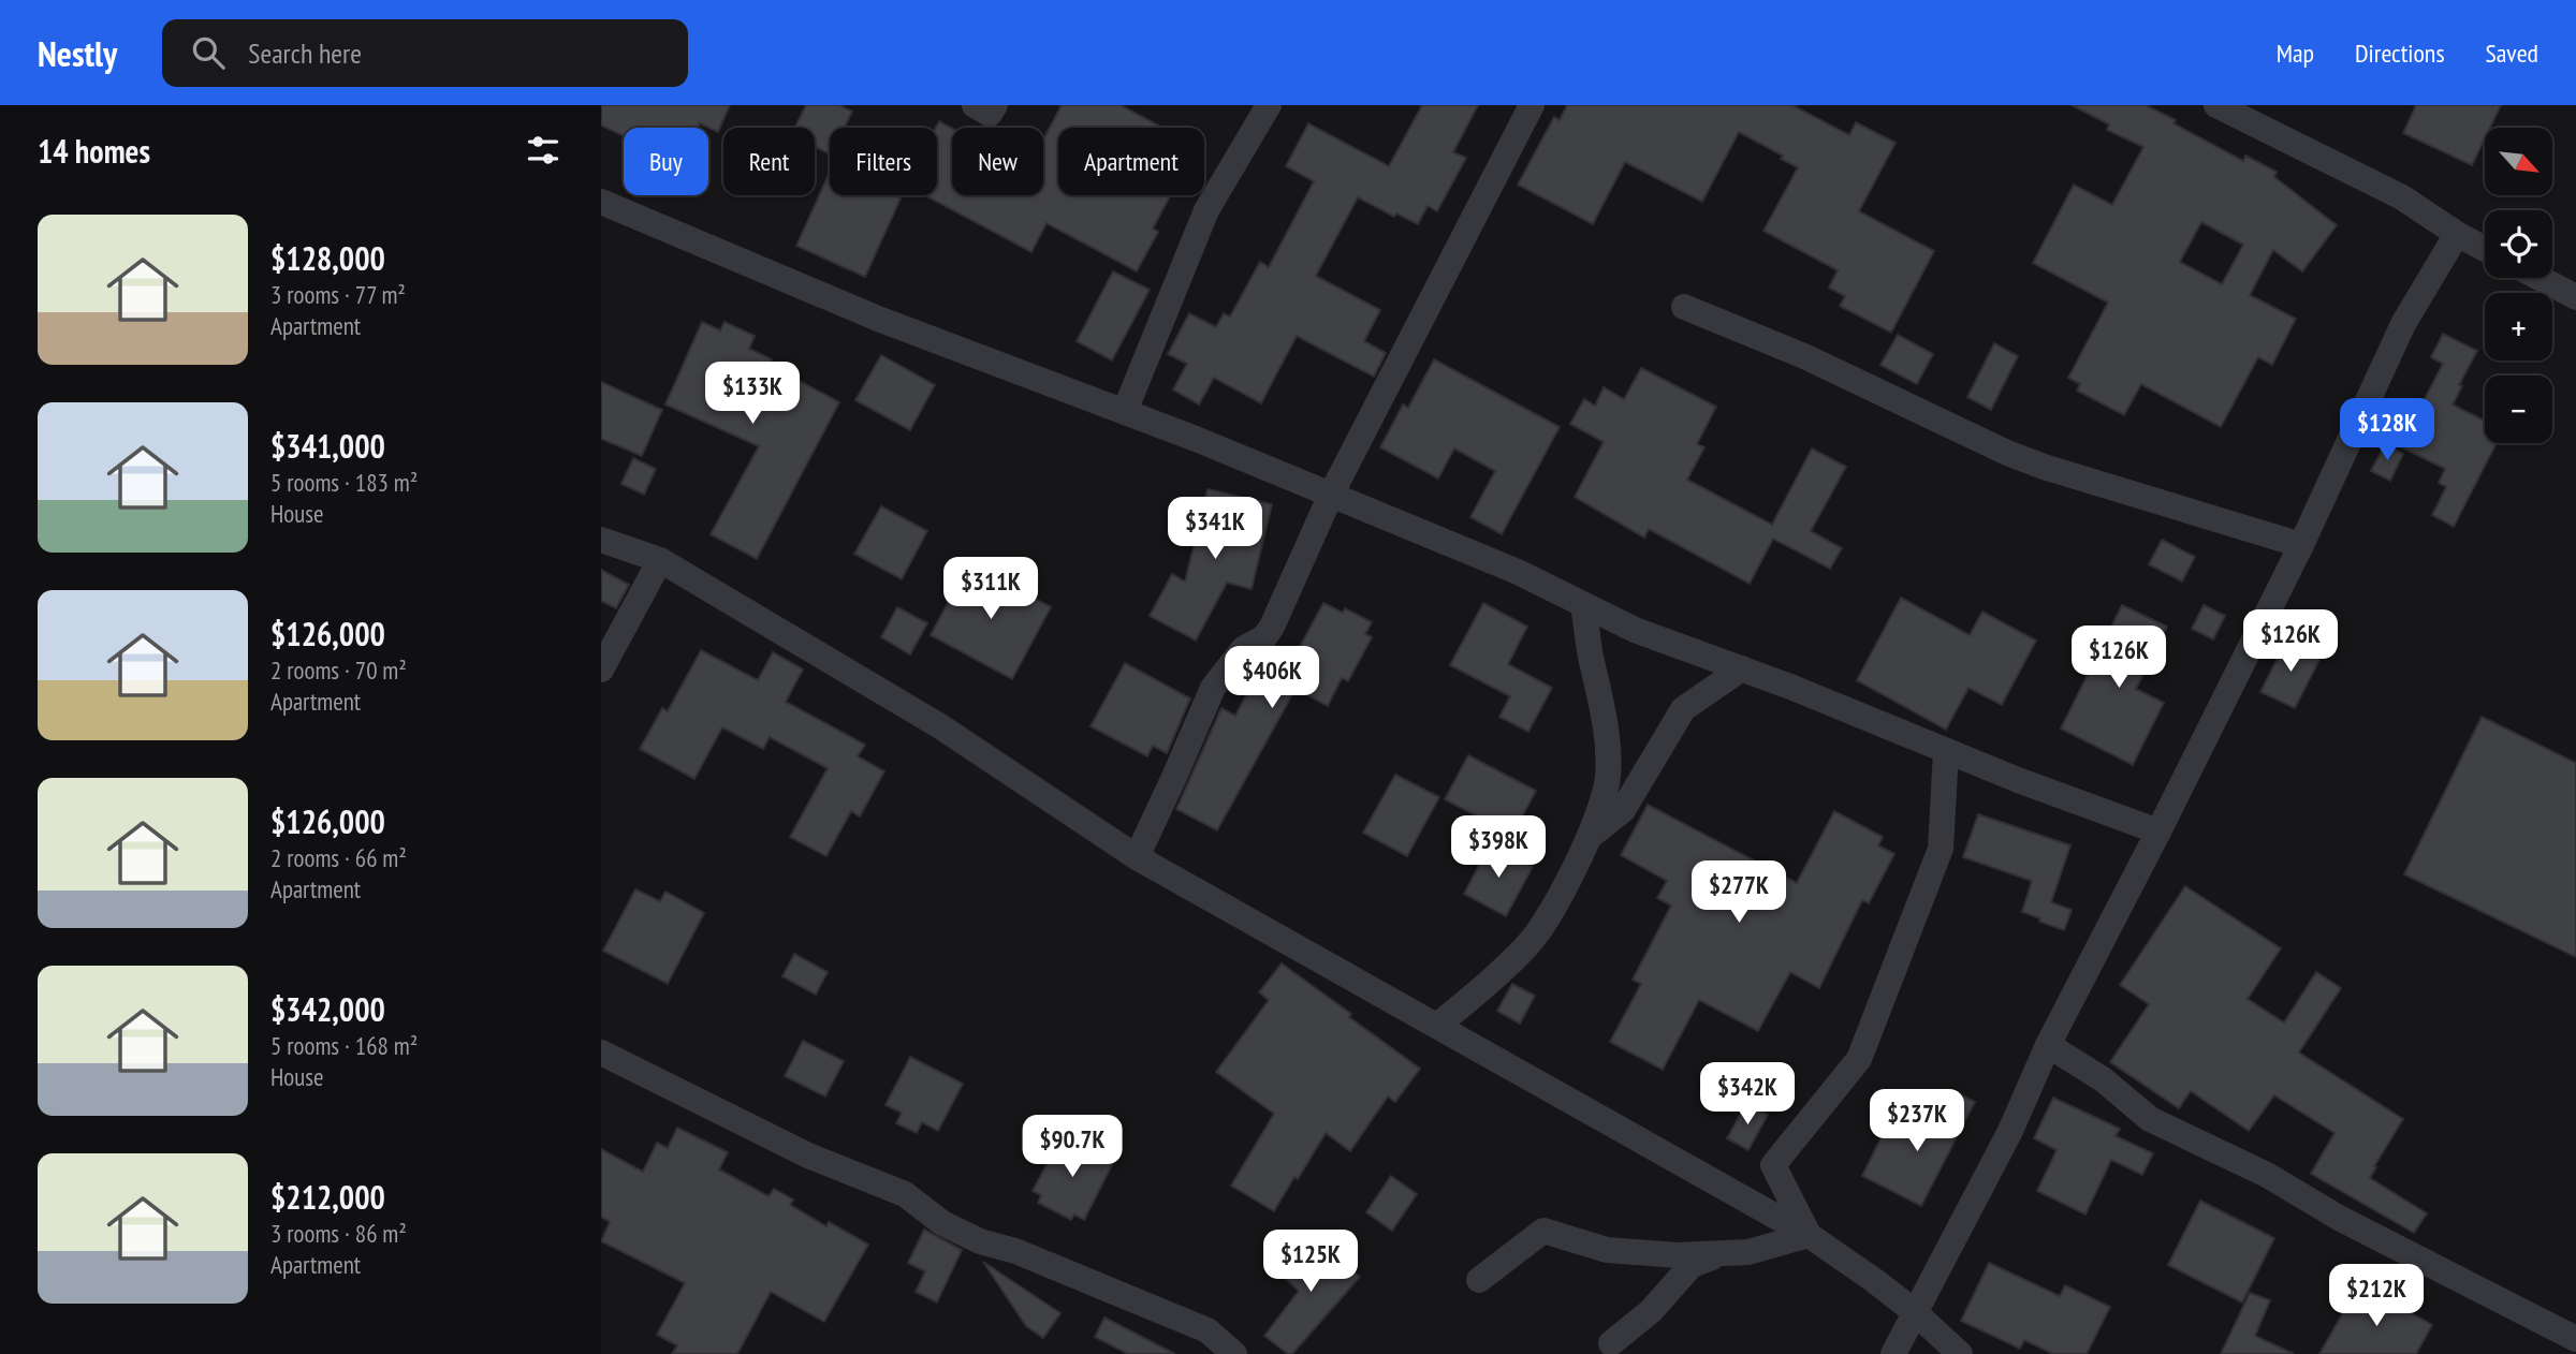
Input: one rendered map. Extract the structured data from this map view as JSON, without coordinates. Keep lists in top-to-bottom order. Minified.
{"north":"bottom right","page":{"header":"Nestly","search":"Search here","nav":["Map","Directions","Saved"],"heading":"14 homes","map_buttons":["+","−"],"chip":["Buy","Rent","Filters","New","Apartment"],"list":[{"name":"$128,000","note":"3 rooms · 77 m² · Apartment"},{"name":"$341,000","note":"5 rooms · 183 m² · House"},{"name":"$126,000","note":"2 rooms · 70 m² · Apartment"},{"name":"$126,000","note":"2 rooms · 66 m² · Apartment"},{"name":"$342,000","note":"5 rooms · 168 m² · House"},{"name":"$212,000","note":"3 rooms · 86 m² · Apartment"}],"price":["$133K","$128K","$341K","$311K","$126K","$126K","$406K","$398K","$277K","$342K","$237K","$90.7K","$125K","$212K"]}}
